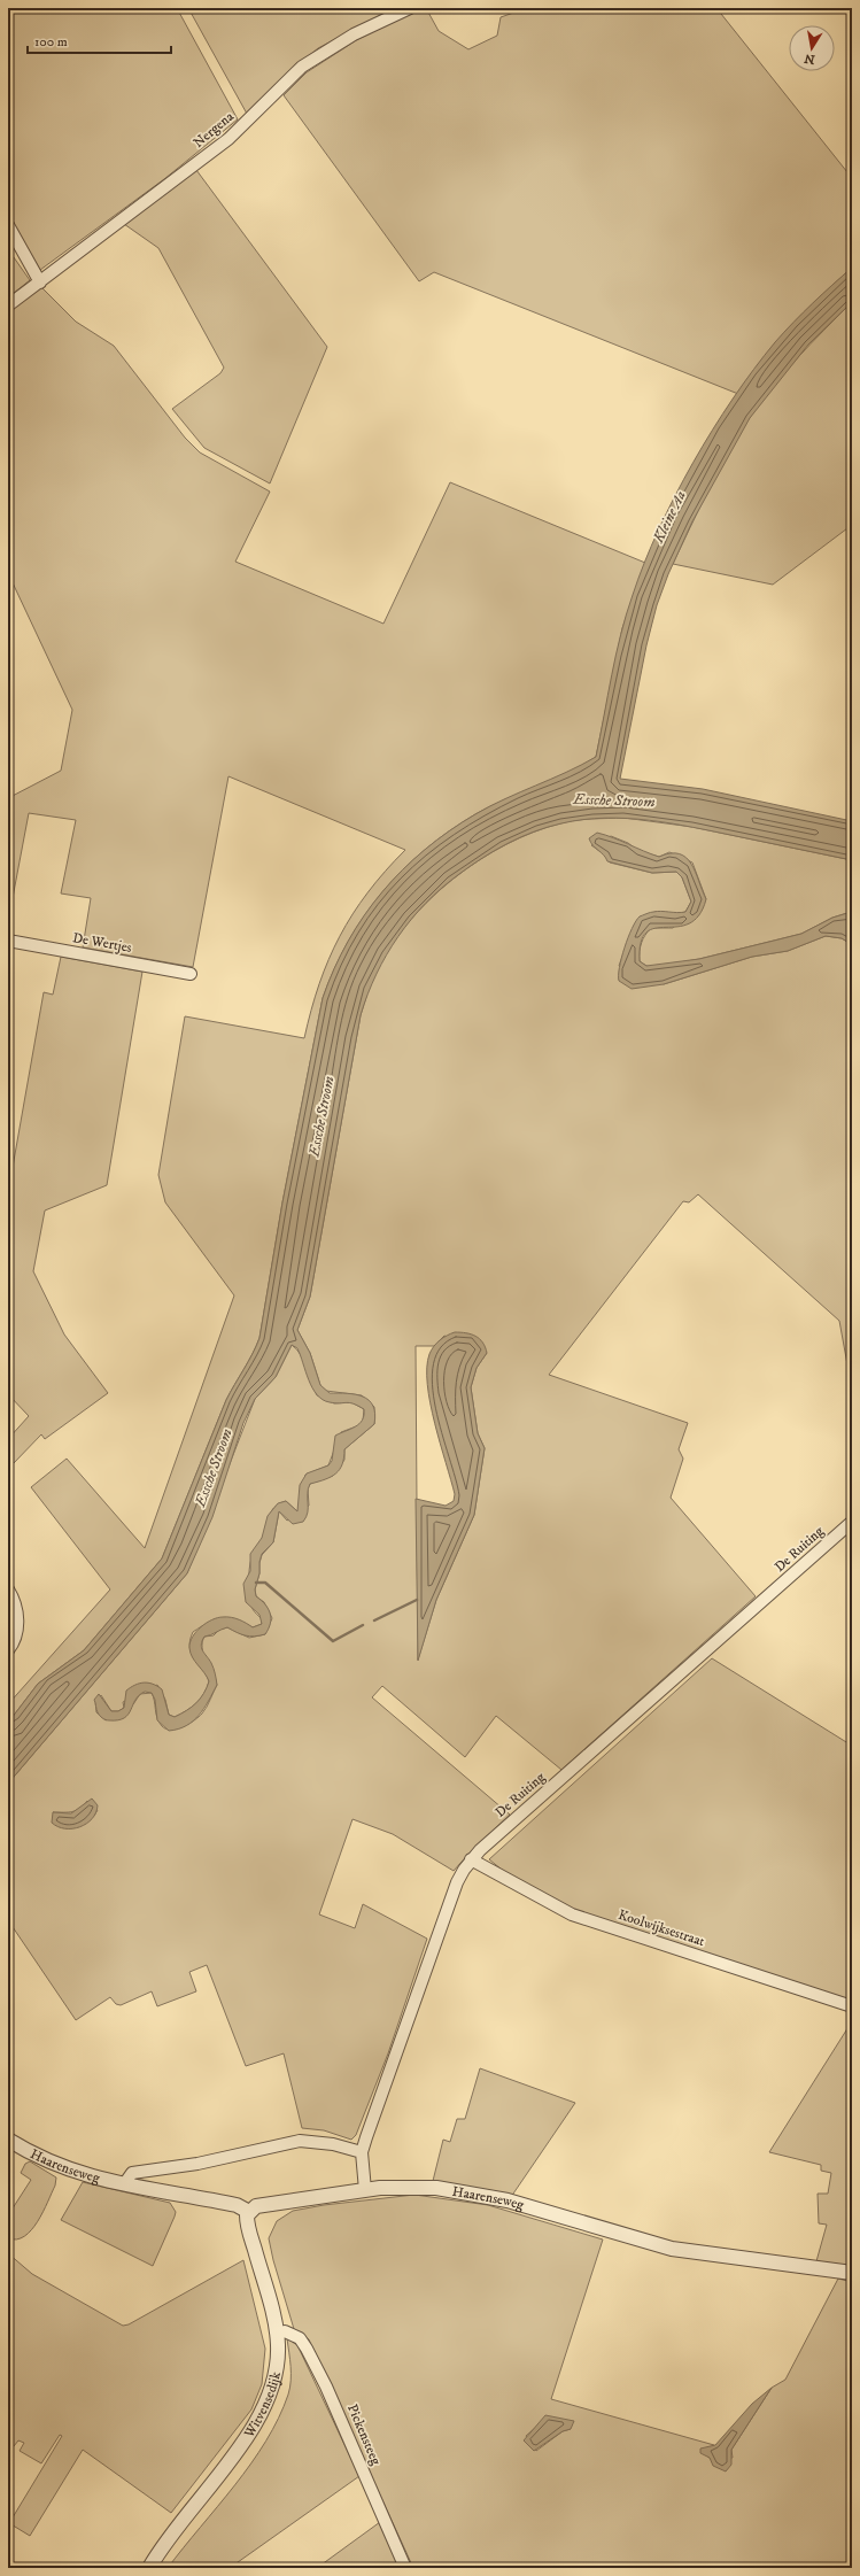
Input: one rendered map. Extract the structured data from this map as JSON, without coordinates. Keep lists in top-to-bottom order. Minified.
{"streets":{"street":["Nergena","De Wertjes","De Ruiting","Koolwijksestraat","Haarenseweg","Witvensedijk","Pickensteeg"]},"crossings":[["De Ruiting","Koolwijksestraat"],["De Ruiting","Haarenseweg"],["Haarenseweg","Witvensedijk"],["Witvensedijk","Pickensteeg"]],"water":["Kleine Aa","Essche Stroom"],"scale_bar":"100 m","north":"bottom"}
